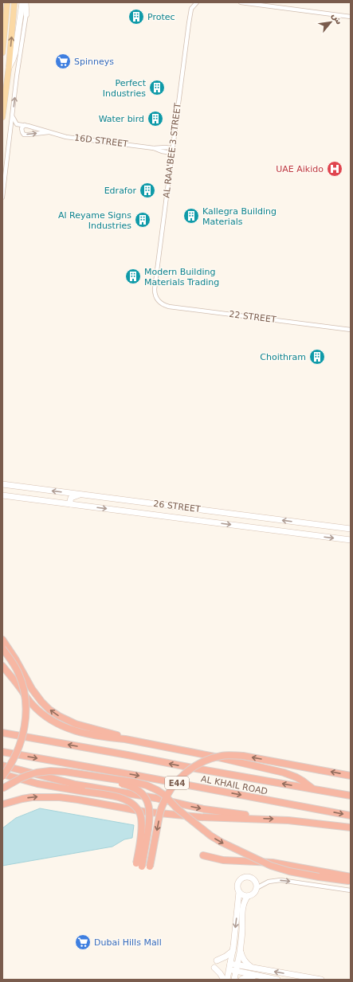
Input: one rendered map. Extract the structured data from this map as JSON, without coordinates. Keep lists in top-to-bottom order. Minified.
{"streets":{"highway":["E44","AL KHAIL ROAD"],"main road":["26 STREET"],"street":["16D STREET","AL RAA'BEE 3 STREET","22 STREET"]},"crossings":[["16D STREET","AL RAA'BEE 3 STREET"],["AL RAA'BEE 3 STREET","22 STREET"]],"places":{"building":["Protec","Perfect Industries","Water bird","Edrafor","Kallegra Building Materials","Al Reyame Signs Industries","Modern Building Materials Trading","Choithram"],"supermarket":["Spinneys","Dubai Hills Mall"],"hospital":["UAE Aikido"]},"north":"top right"}
